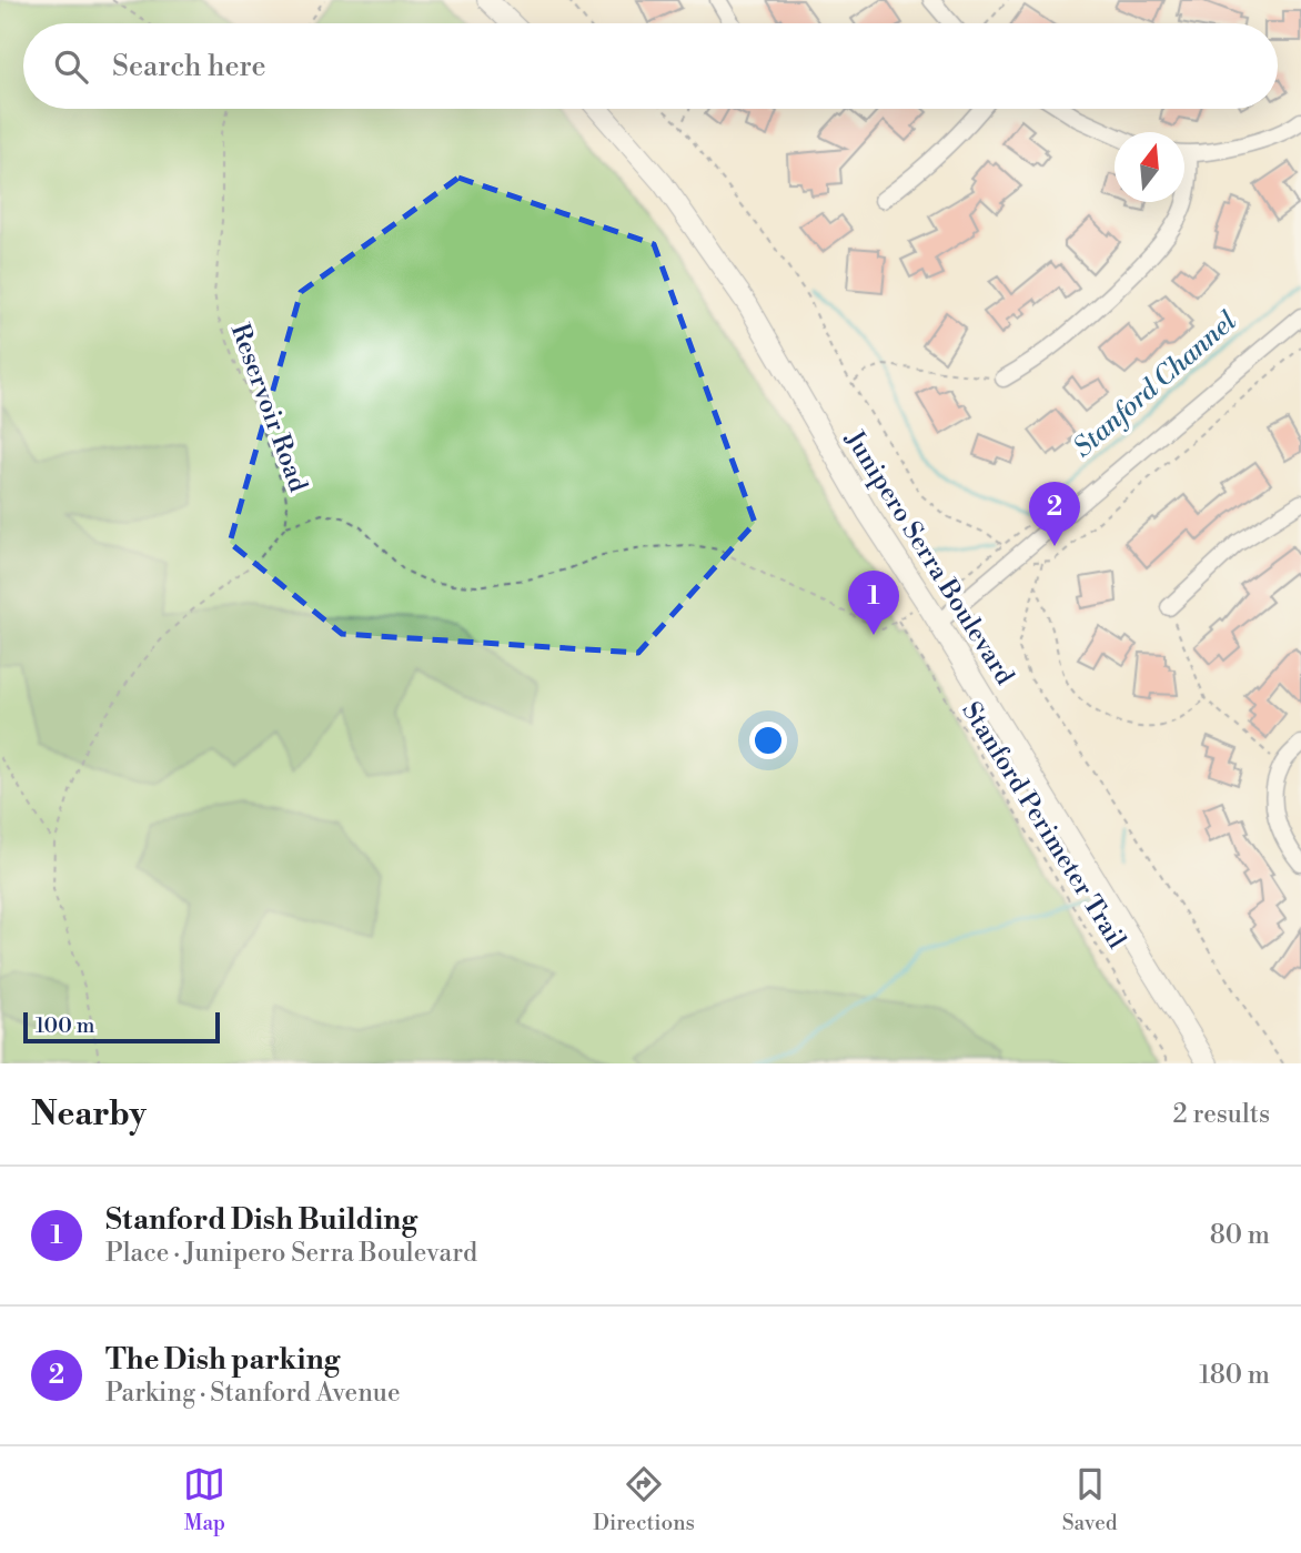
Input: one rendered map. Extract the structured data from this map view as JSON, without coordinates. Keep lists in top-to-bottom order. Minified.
{"streets":{"main road":["Junipero Serra Boulevard"],"path":["Reservoir Road","Stanford Perimeter Trail"]},"water":["Stanford Channel"],"scale_bar":"100 m","north":"top","page":{"search":"Search here","pins":["2","1"],"scale":"100 m","heading":["Nearby","2 results"],"list":[{"mark":"1","name":"Stanford Dish Building","note":"Place · Junipero Serra Boulevard","value":"80 m"},{"mark":"2","name":"The Dish parking","note":"Parking · Stanford Avenue","value":"180 m"}],"nav":["Map","Directions","Saved"]}}
